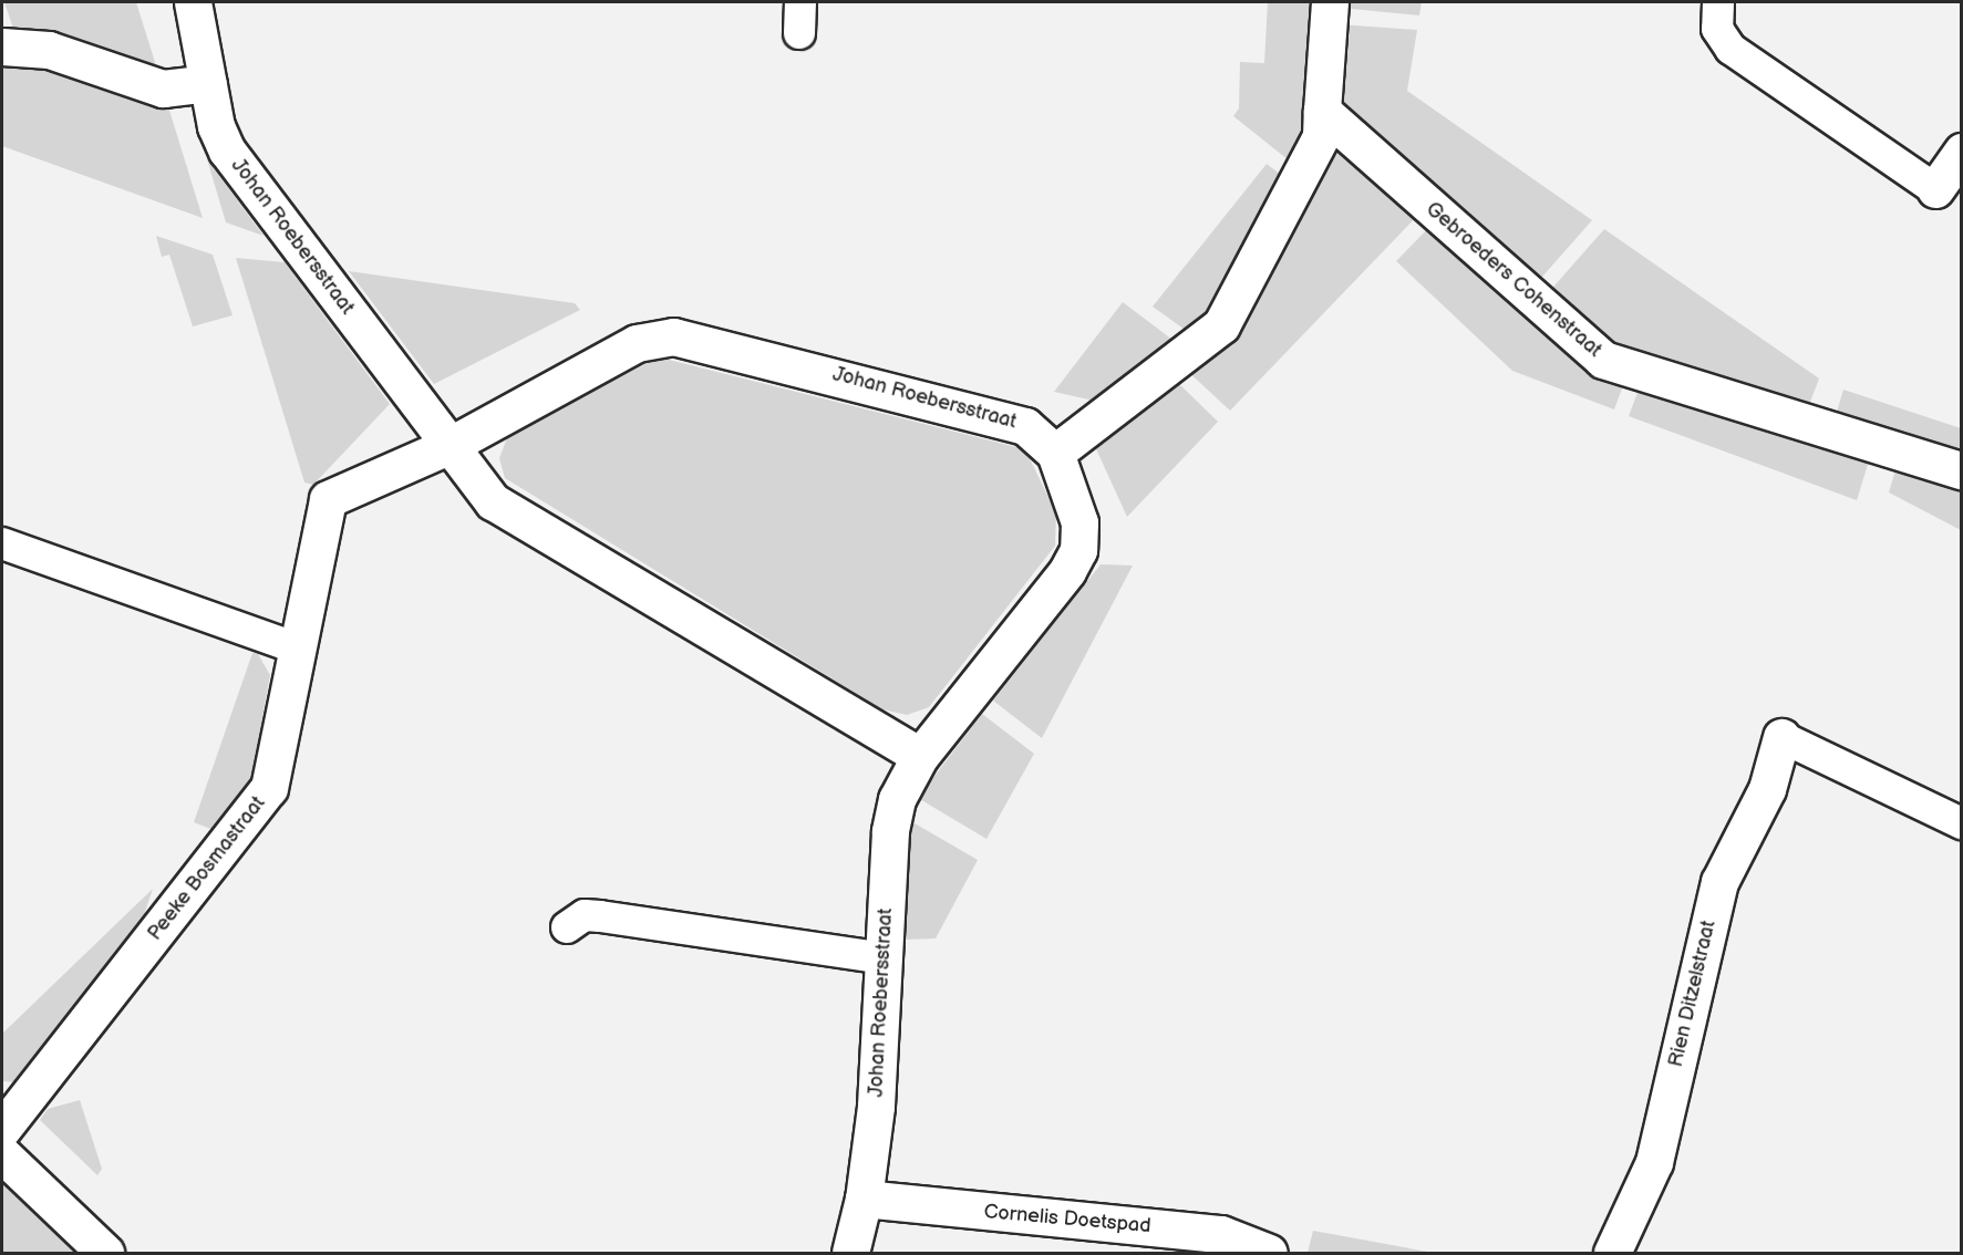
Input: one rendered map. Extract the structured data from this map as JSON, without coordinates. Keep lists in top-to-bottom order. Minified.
{"streets":{"street":["Johan Roebersstraat","Gebroeders Cohenstraat","Peeke Bosmastraat","Rien Ditzelstraat","Cornelis Doetspad"]},"crossings":[["Johan Roebersstraat","Peeke Bosmastraat"],["Johan Roebersstraat","Cornelis Doetspad"]]}
